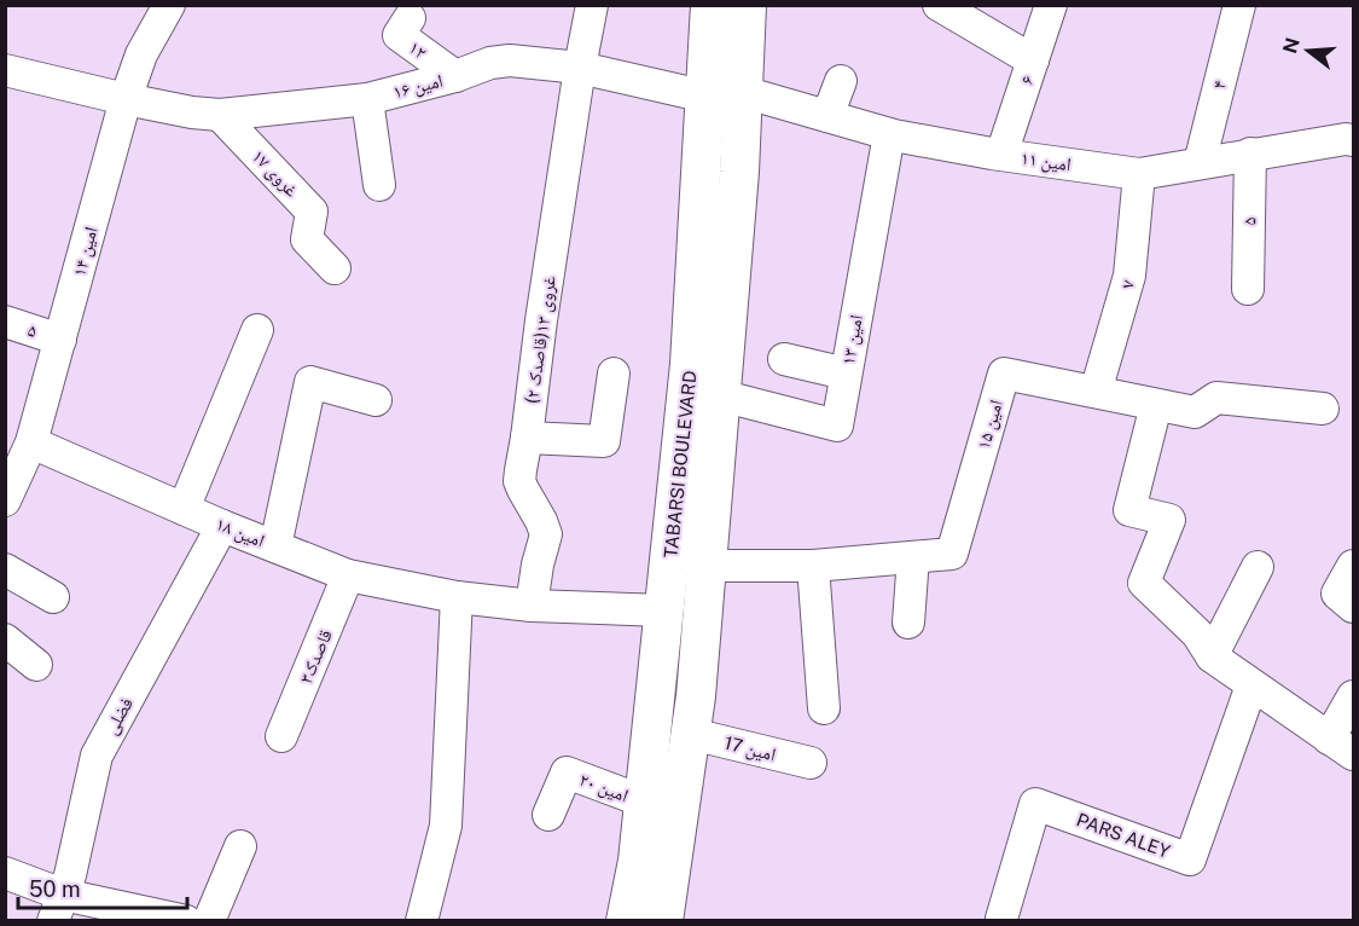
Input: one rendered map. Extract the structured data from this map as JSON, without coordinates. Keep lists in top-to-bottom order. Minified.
{"streets":{"main road":["TABARSI BOULEVARD"],"street":["۱۲","۶","۴","امین ۱۶","امین ۱۱","غروی ۱۷","۵","امین ۱۴","۷","غروی ۱۳(قاصدک ۲)","امین ۱۳","امین ۱۵","امین ۱۸","قاصدک۳","فضلی","امین 17","امین ۲۰","PARS ALEY"]},"crossings":[["۱۲","امین ۱۶"],["۶","امین ۱۱"],["۴","امین ۱۱"],["امین ۱۶","امین ۱۱"],["امین ۱۶","غروی ۱۷"],["امین ۱۶","امین ۱۴"],["امین ۱۶","غروی ۱۳(قاصدک ۲)"],["امین ۱۶","TABARSI BOULEVARD"],["امین ۱۱","۵"],["امین ۱۱","۷"],["امین ۱۱","امین ۱۳"],["امین ۱۱","TABARSI BOULEVARD"],["۵","امین ۱۴"],["امین ۱۴","امین ۱۸"],["۷","امین ۱۵"],["غروی ۱۳(قاصدک ۲)","امین ۱۸"],["امین ۱۳","TABARSI BOULEVARD"],["امین ۱۵","TABARSI BOULEVARD"],["TABARSI BOULEVARD","امین ۱۸"],["TABARSI BOULEVARD","امین 17"],["TABARSI BOULEVARD","امین ۲۰"],["امین ۱۸","قاصدک۳"],["امین ۱۸","فضلی"]],"scale_bar":"50 m","north":"left"}
